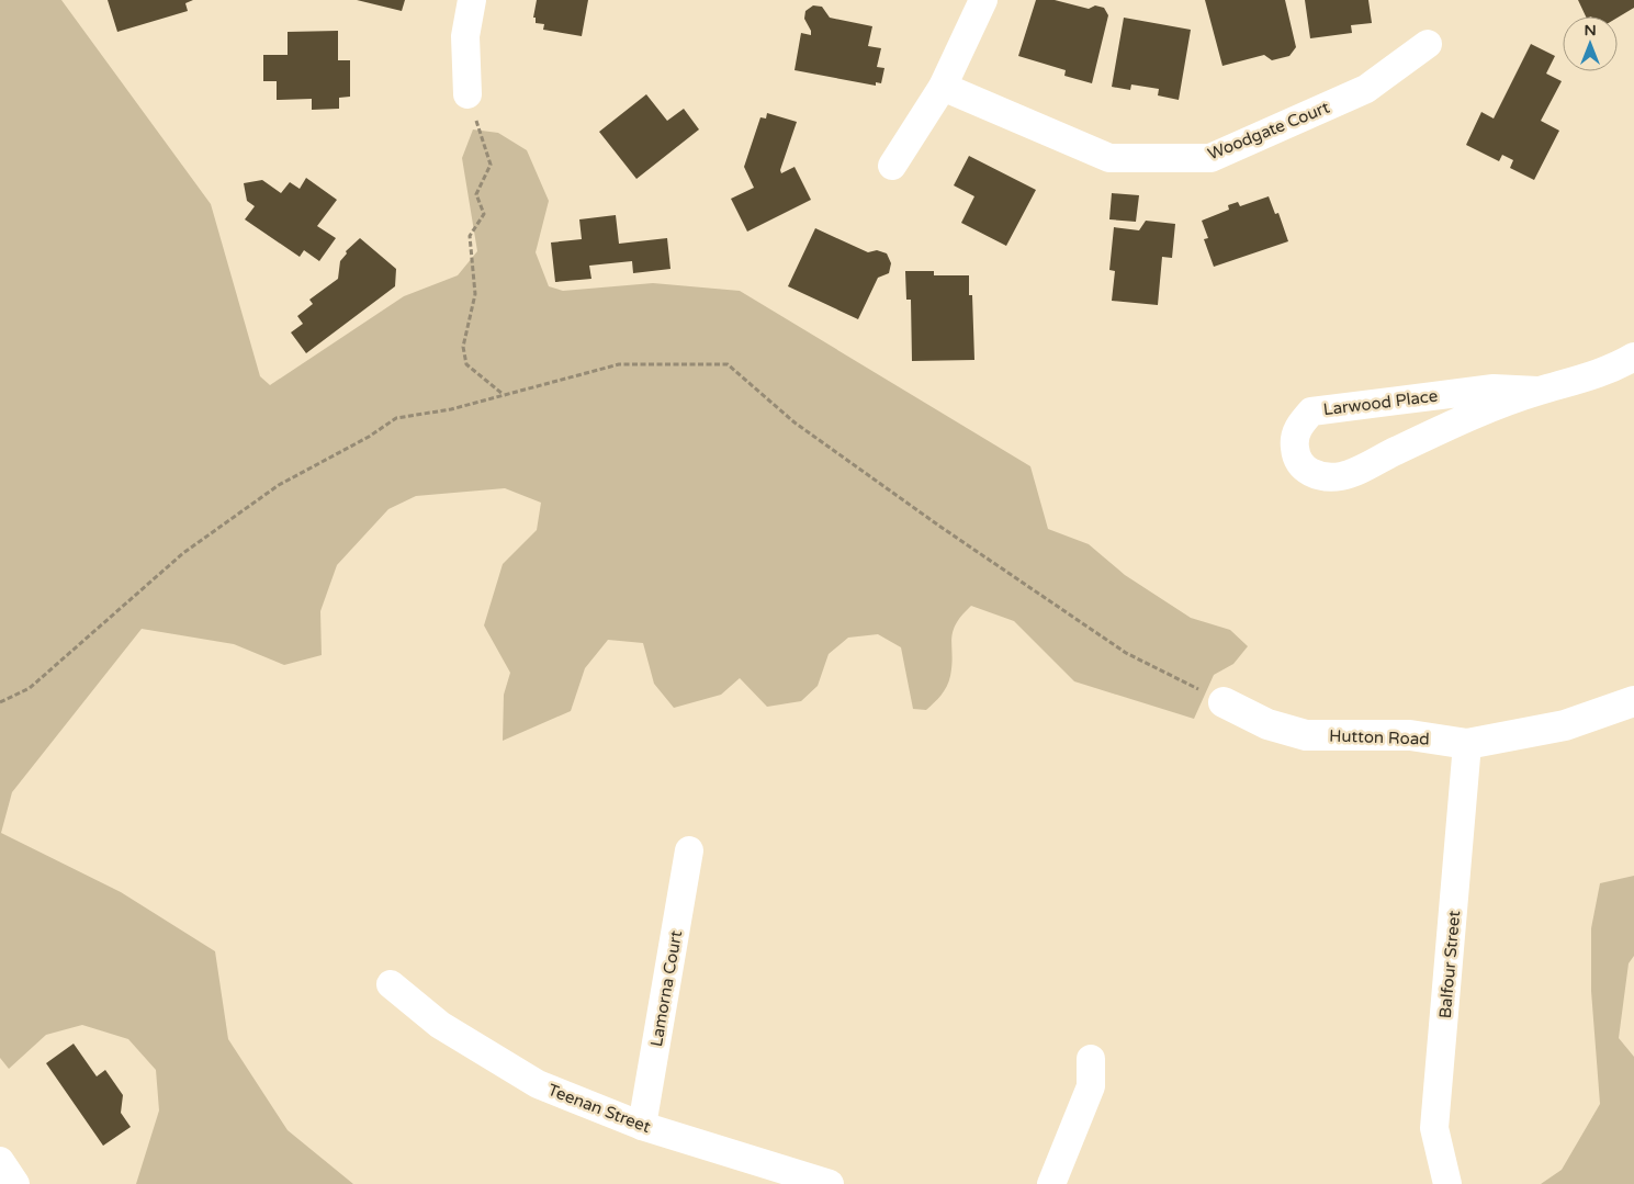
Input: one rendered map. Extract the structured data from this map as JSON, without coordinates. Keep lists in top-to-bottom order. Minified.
{"streets":{"street":["Woodgate Court","Larwood Place","Hutton Road","Balfour Street","Lamorna Court","Teenan Street"]},"crossings":[["Hutton Road","Balfour Street"],["Lamorna Court","Teenan Street"]],"north":"top"}
